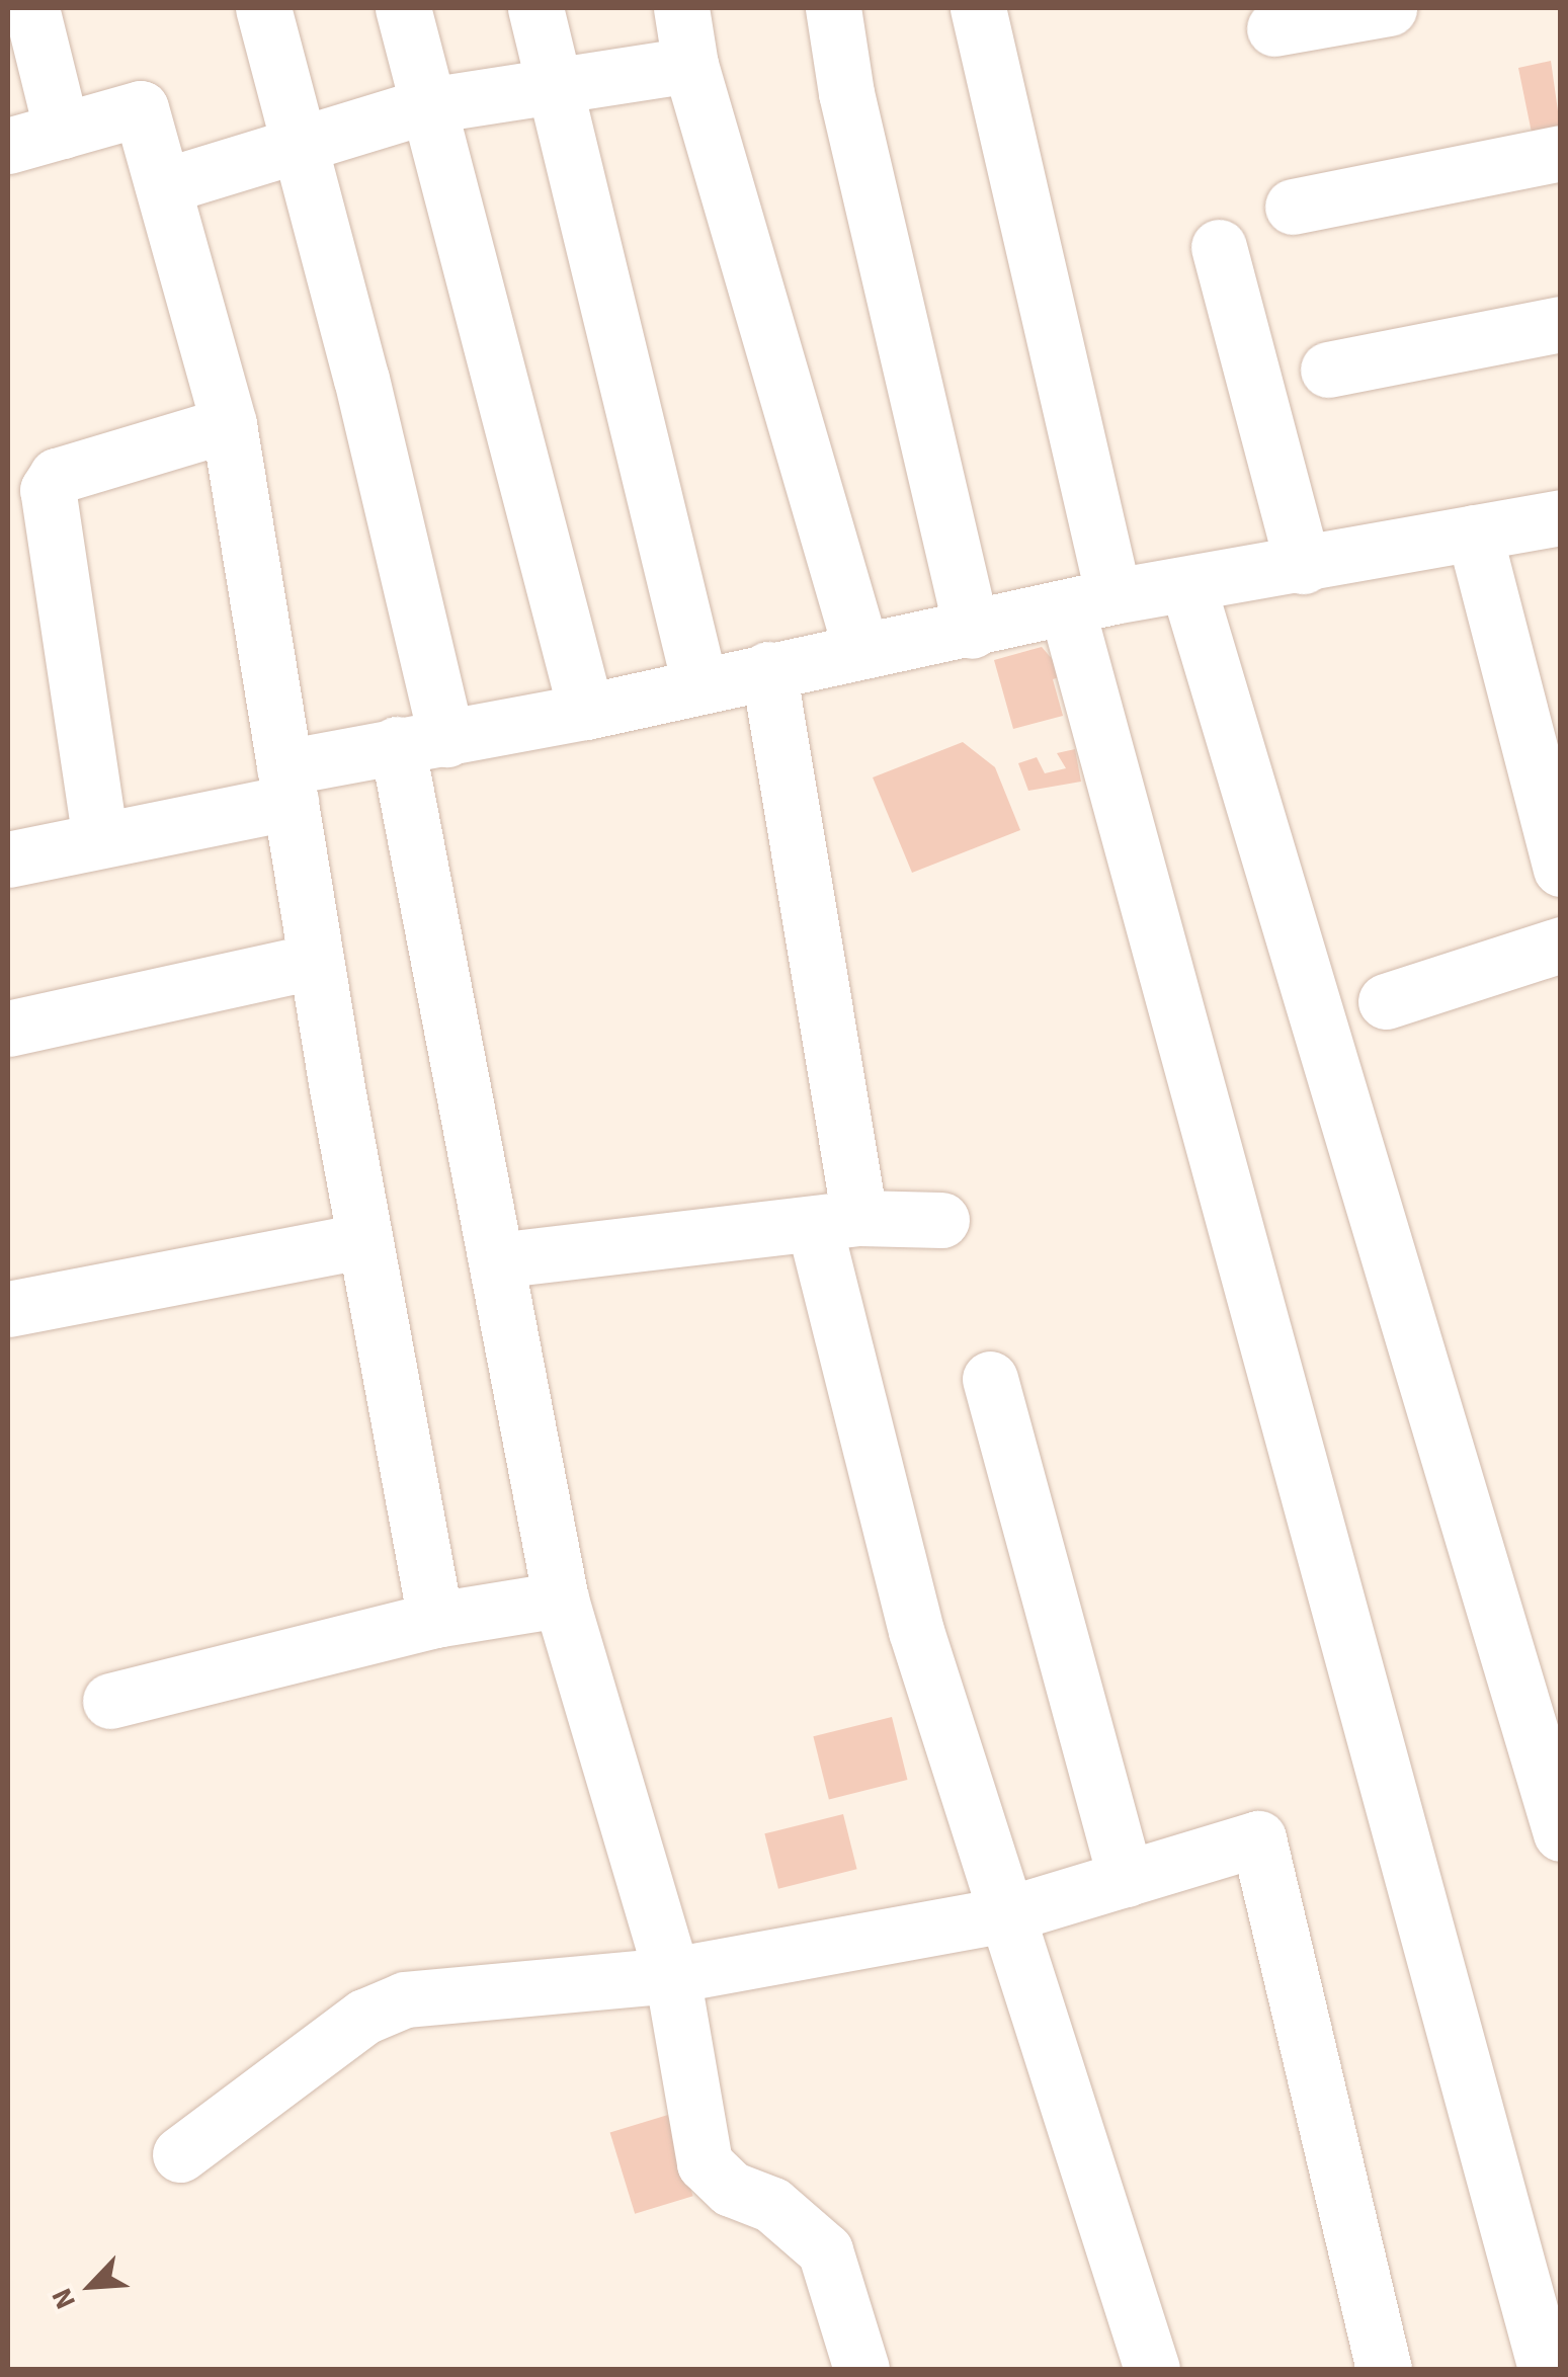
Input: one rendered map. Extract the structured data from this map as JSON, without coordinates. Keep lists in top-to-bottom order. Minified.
{"north":"bottom left"}
